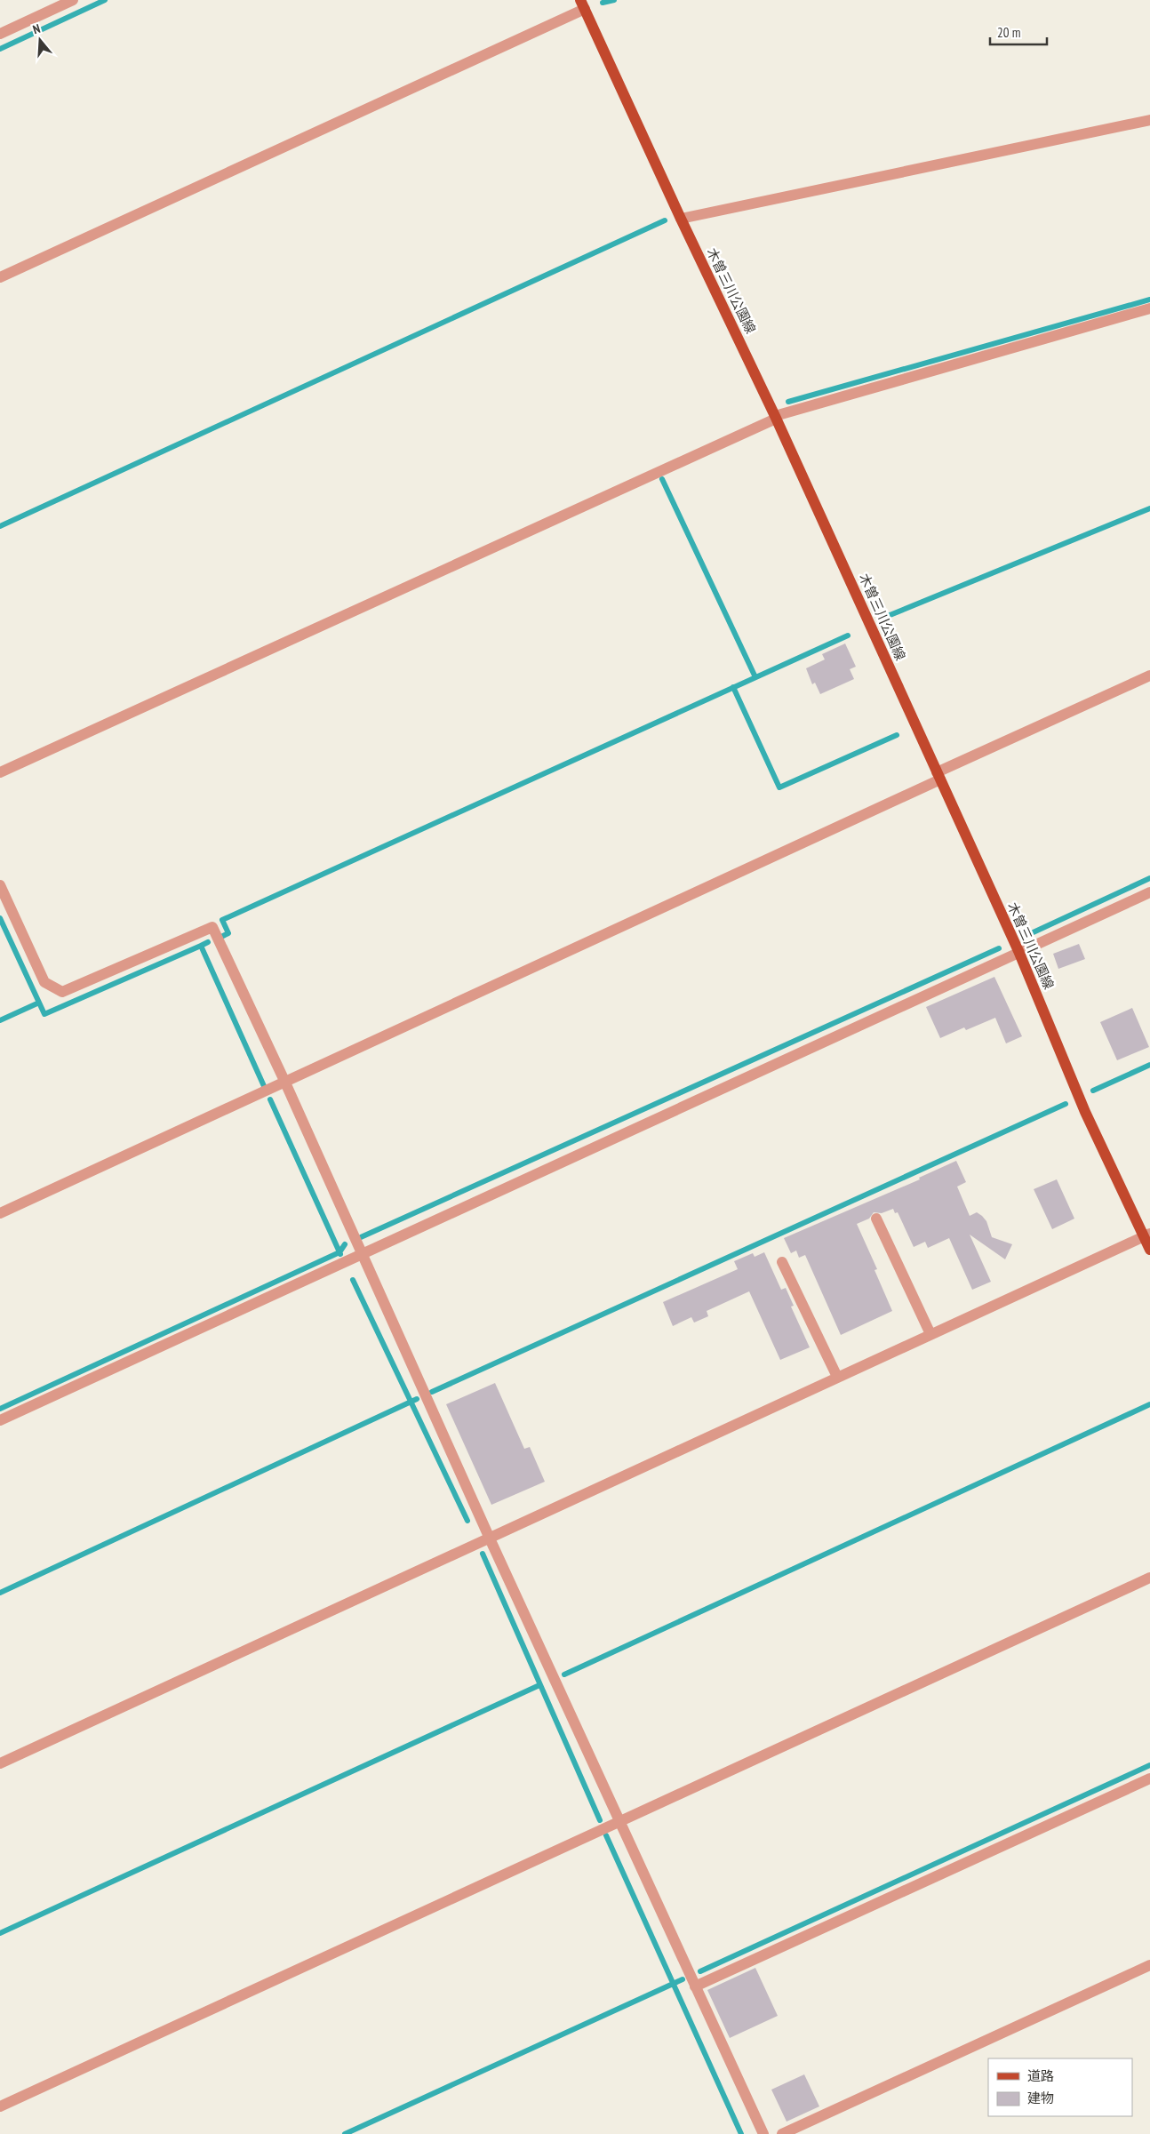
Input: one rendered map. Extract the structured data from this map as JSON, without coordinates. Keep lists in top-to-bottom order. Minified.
{"streets":{"main road":["木曽三川公園線"]},"legend":["道路","建物"],"scale_bar":"20 m","north":"top"}
